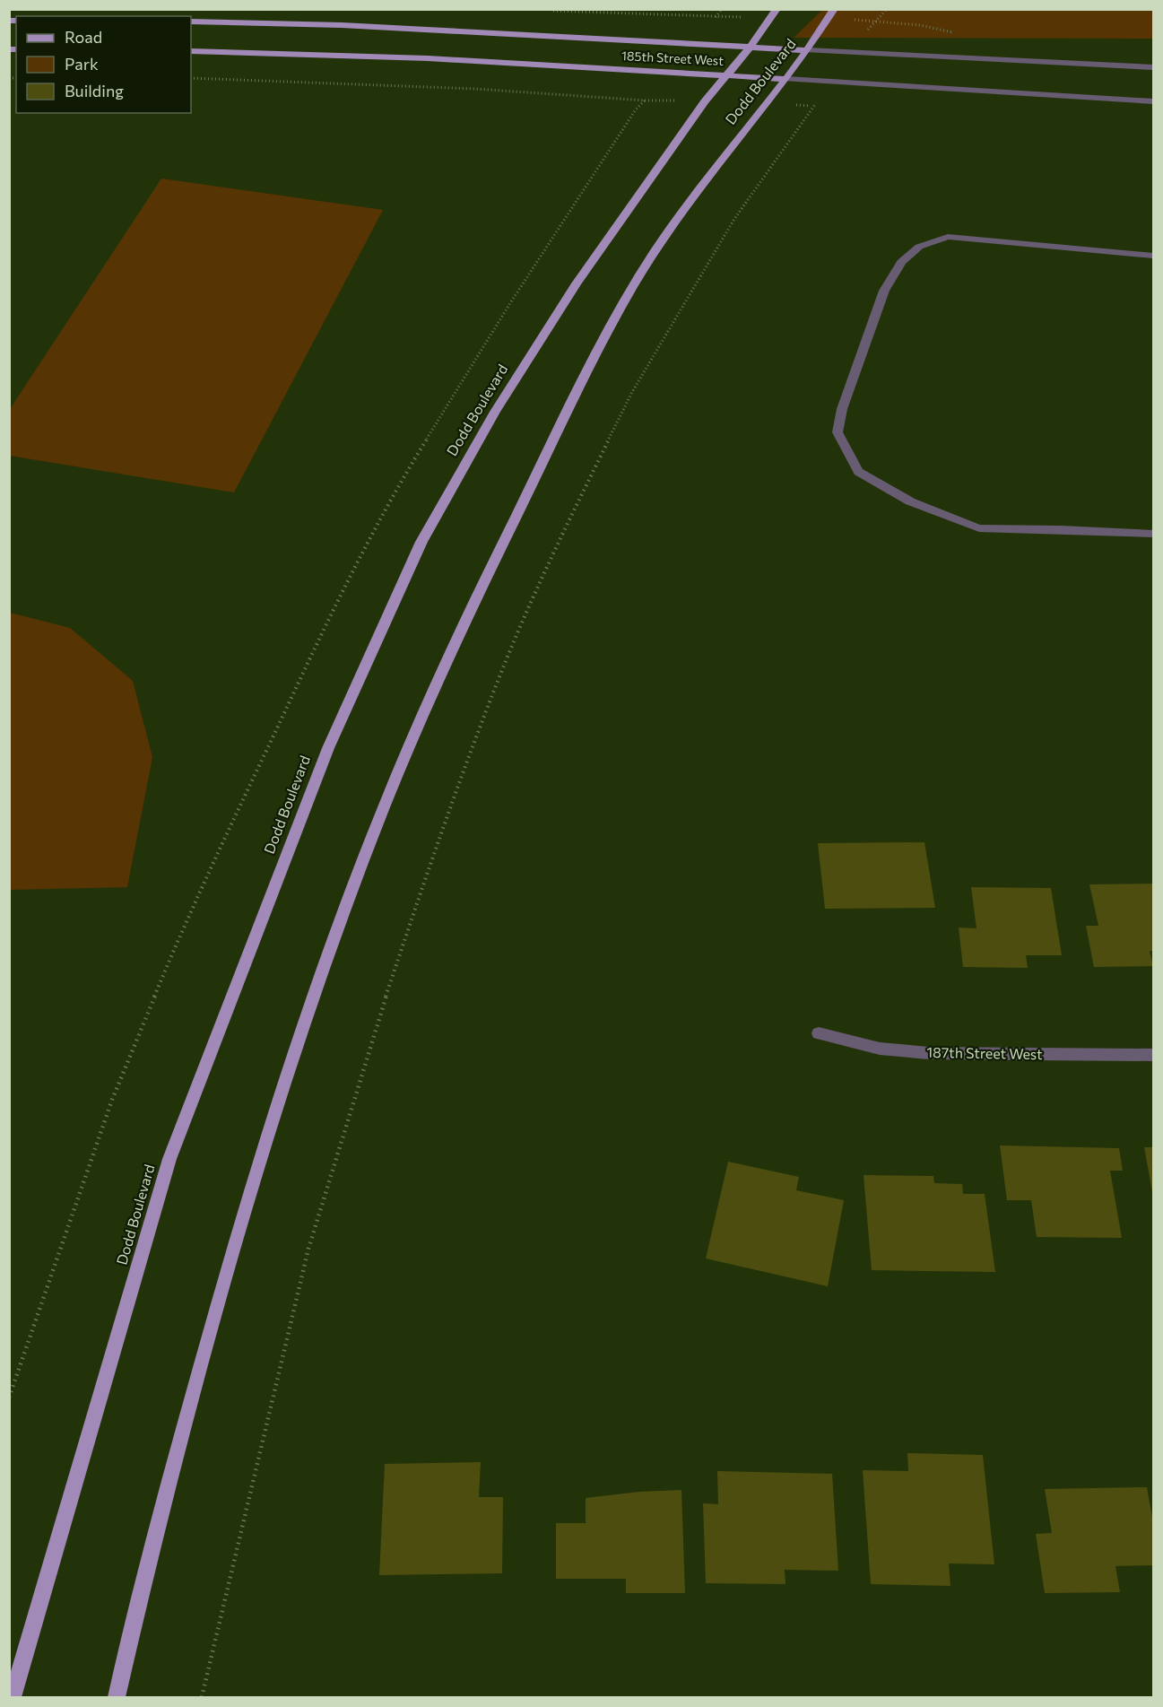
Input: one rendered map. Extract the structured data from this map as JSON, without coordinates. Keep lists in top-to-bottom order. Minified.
{"streets":{"main road":["185th Street West","Dodd Boulevard"],"street":["187th Street West"]},"crossings":[["185th Street West","Dodd Boulevard"]],"legend":["Road","Park","Building"]}
